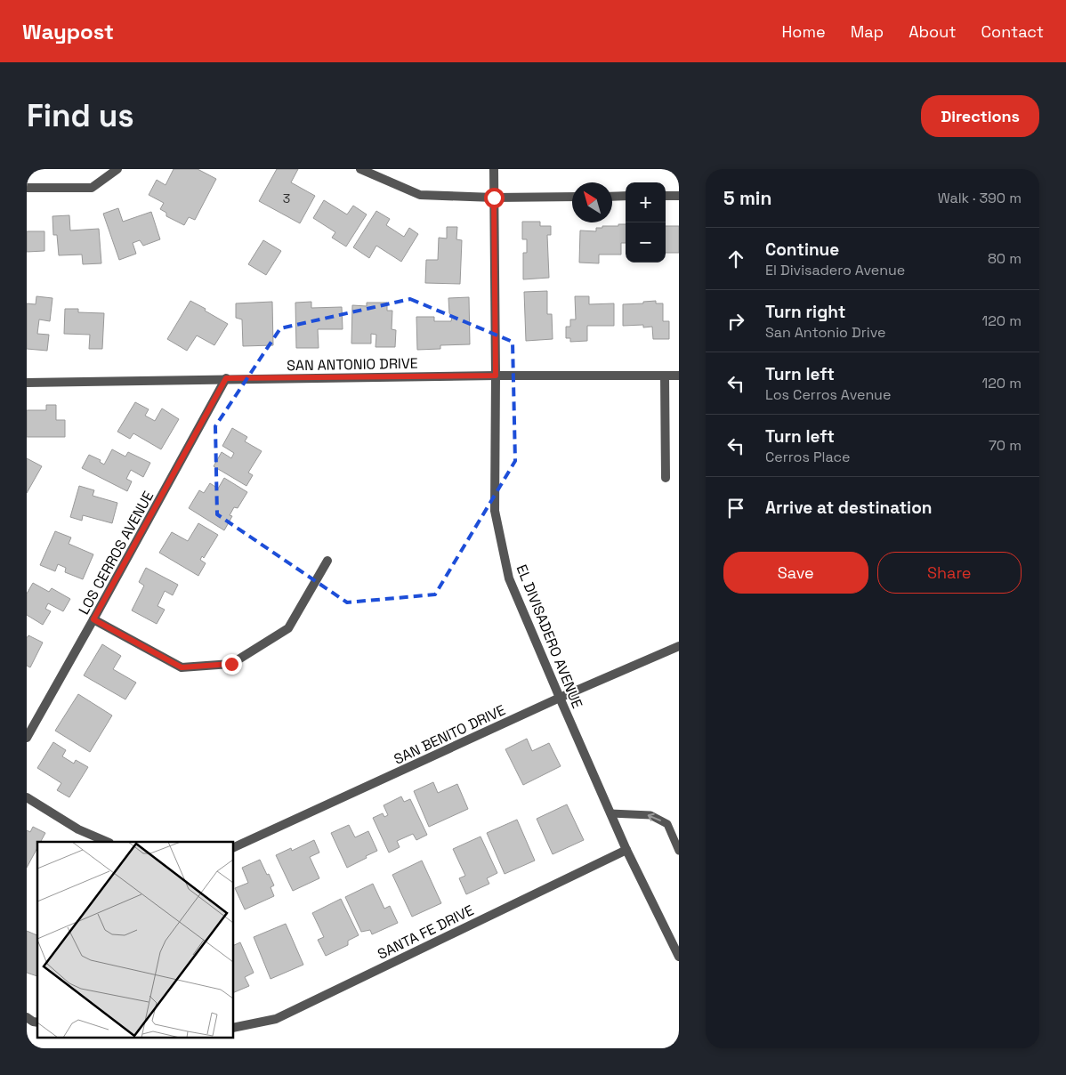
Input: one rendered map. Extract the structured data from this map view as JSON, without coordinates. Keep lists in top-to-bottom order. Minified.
{"streets":{"street":["SAN ANTONIO DRIVE","LOS CERROS AVENUE","EL DIVISADERO AVENUE","SAN BENITO DRIVE","SANTA FE DRIVE"]},"crossings":[["SAN ANTONIO DRIVE","LOS CERROS AVENUE"],["SAN ANTONIO DRIVE","EL DIVISADERO AVENUE"],["EL DIVISADERO AVENUE","SAN BENITO DRIVE"],["EL DIVISADERO AVENUE","SANTA FE DRIVE"]],"house_numbers":["3"],"north":"top left","page":{"header":"Waypost","nav":["Home","Map","About","Contact"],"buttons":["Directions",["Save","Share"]],"title":"Find us","heading":["5 min","Walk · 390 m"],"map_buttons":["+","−"],"list":[["Continue","El Divisadero Avenue","80 m"],["Turn right","San Antonio Drive","120 m"],["Turn left","Los Cerros Avenue","120 m"],["Turn left","Cerros Place","70 m"],"Arrive at destination"]}}
